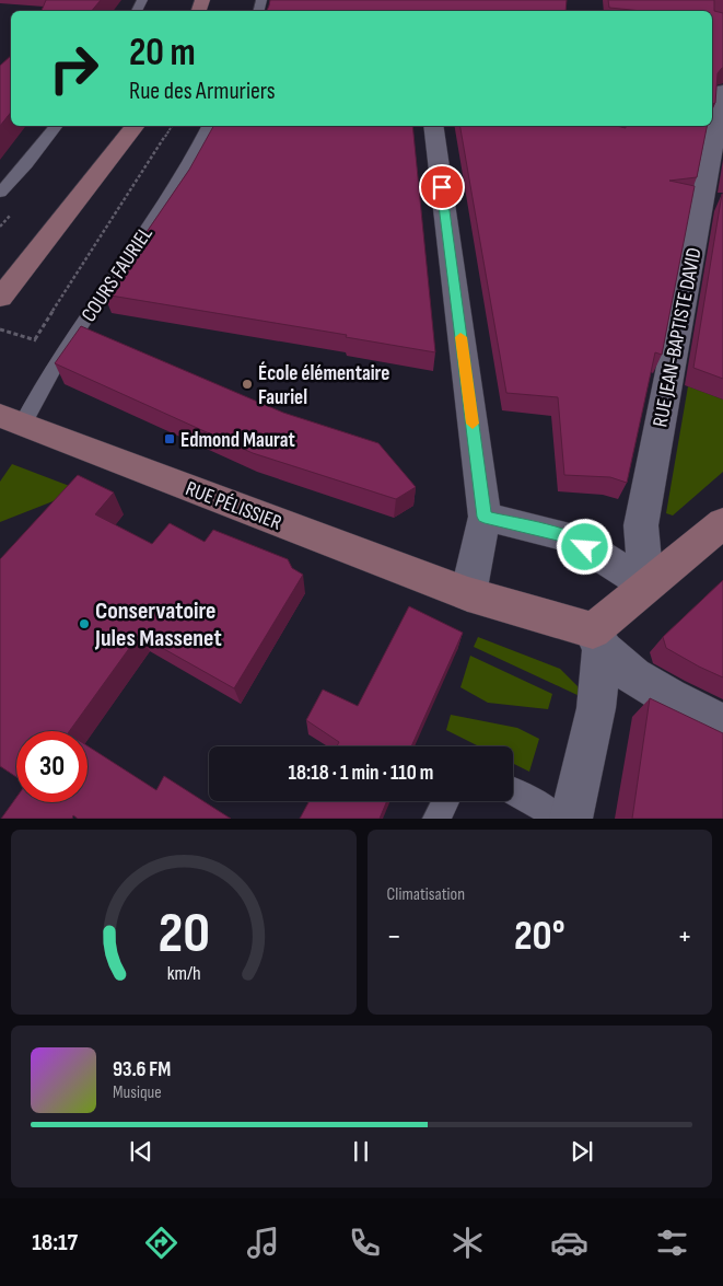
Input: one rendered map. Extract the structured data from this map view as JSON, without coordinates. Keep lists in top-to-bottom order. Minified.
{"streets":{"main road":["RUE PÉLISSIER"],"street":["RUE JEAN-BAPTISTE DAVID"],"lane":["COURS FAURIEL"]},"crossings":[["COURS FAURIEL","RUE PÉLISSIER"]],"places":{"other":["École élémentaire Fauriel","Conservatoire Jules Massenet"],"transit":["Edmond Maurat"]},"page":{"turn":["20 m","Rue des Armuriers"],"limit":"30","trip":"18:18 · 1 min · 110 m","tile":"Climatisation","heat":["−","20°","+"],"song":["93.6 FM","Musique"],"tabs":"18:17","gauge":["20","km/h"]}}
